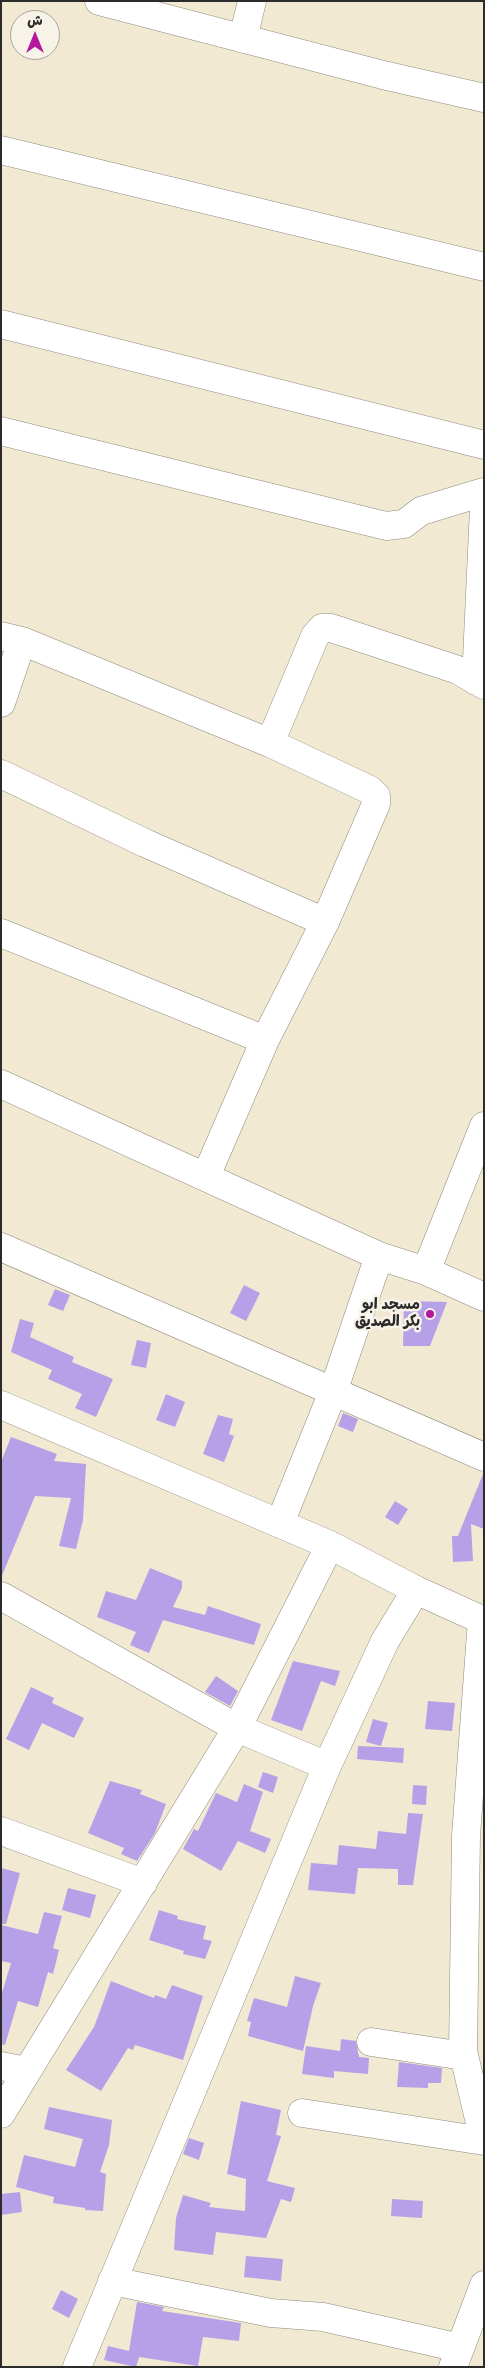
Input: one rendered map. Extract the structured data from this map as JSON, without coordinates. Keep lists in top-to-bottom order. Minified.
{"places":["مسجد ابو بكر الصديق"],"north":"top"}
